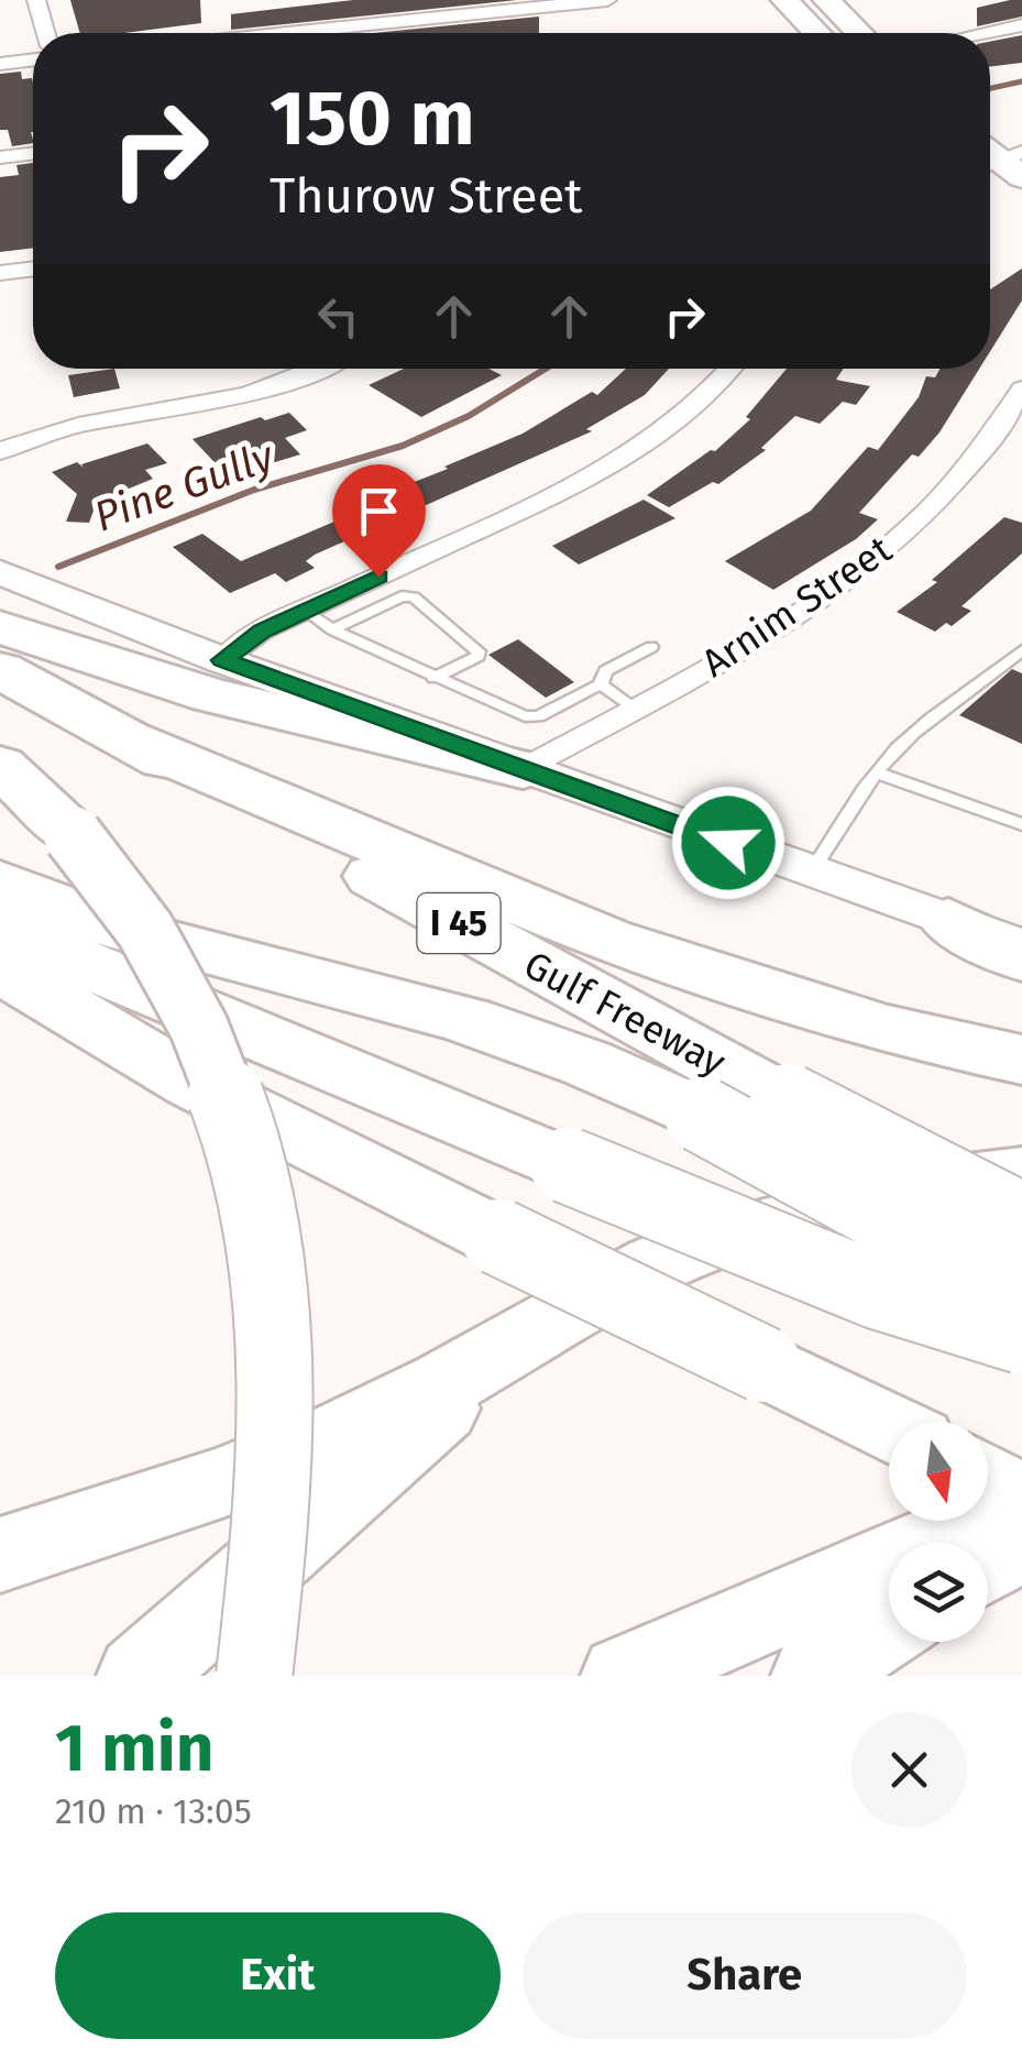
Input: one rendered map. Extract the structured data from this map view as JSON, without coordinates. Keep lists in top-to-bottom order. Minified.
{"streets":{"highway":["I 45","Gulf Freeway"],"street":["Arnim Street"]},"water":["Pine Gully"],"north":"bottom","page":{"turn":["150 m","Thurow Street"],"heading":["1 min","210 m · 13:05"],"buttons":["Exit","Share"]}}
